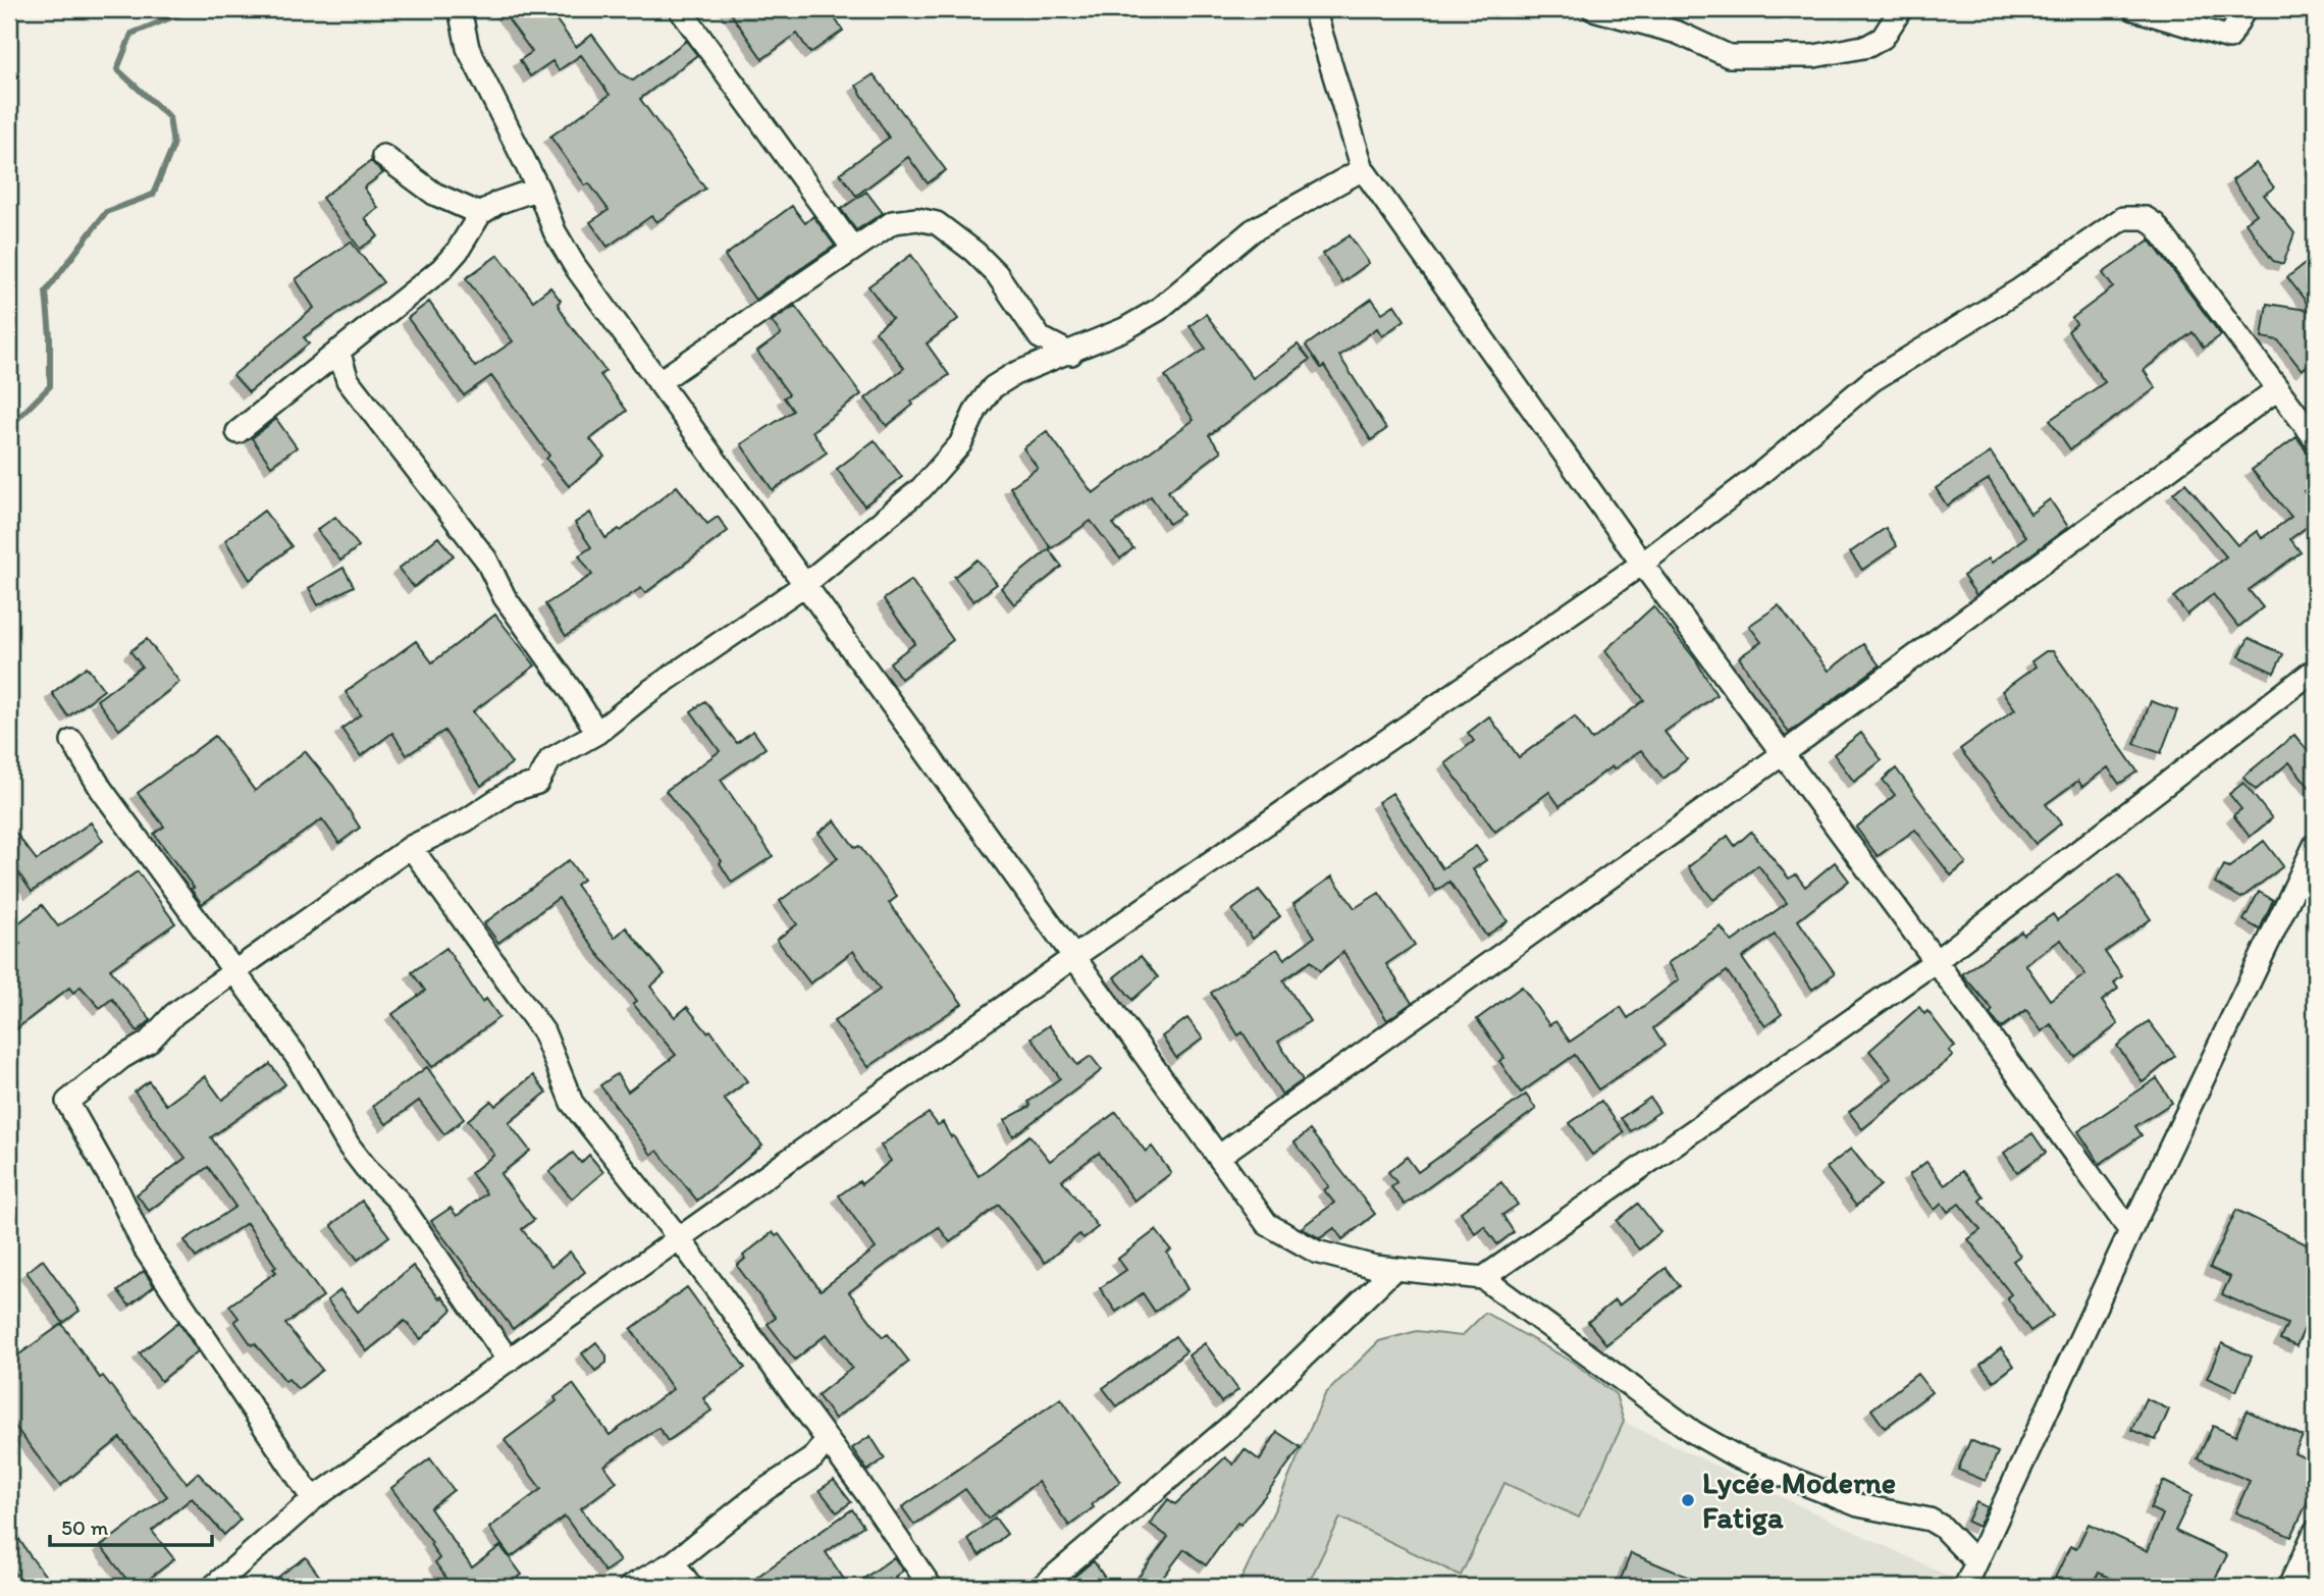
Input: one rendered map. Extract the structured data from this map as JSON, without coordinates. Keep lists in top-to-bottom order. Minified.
{"places":["Lycée Moderne Fatiga"],"scale_bar":"50 m"}
